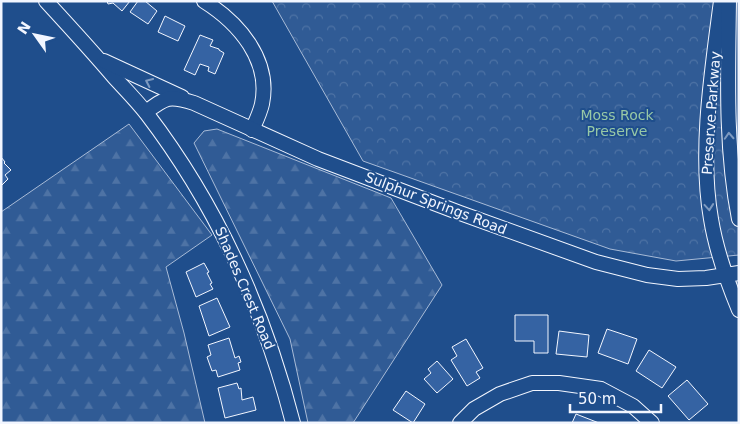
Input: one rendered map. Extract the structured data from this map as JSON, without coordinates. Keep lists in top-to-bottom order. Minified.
{"streets":{"street":["Preserve Parkway","Sulphur Springs Road","Shades Crest Road"]},"crossings":[["Preserve Parkway","Sulphur Springs Road"],["Sulphur Springs Road","Shades Crest Road"]],"parks":["Moss Rock Preserve"],"scale_bar":"50 m","north":"top left"}
